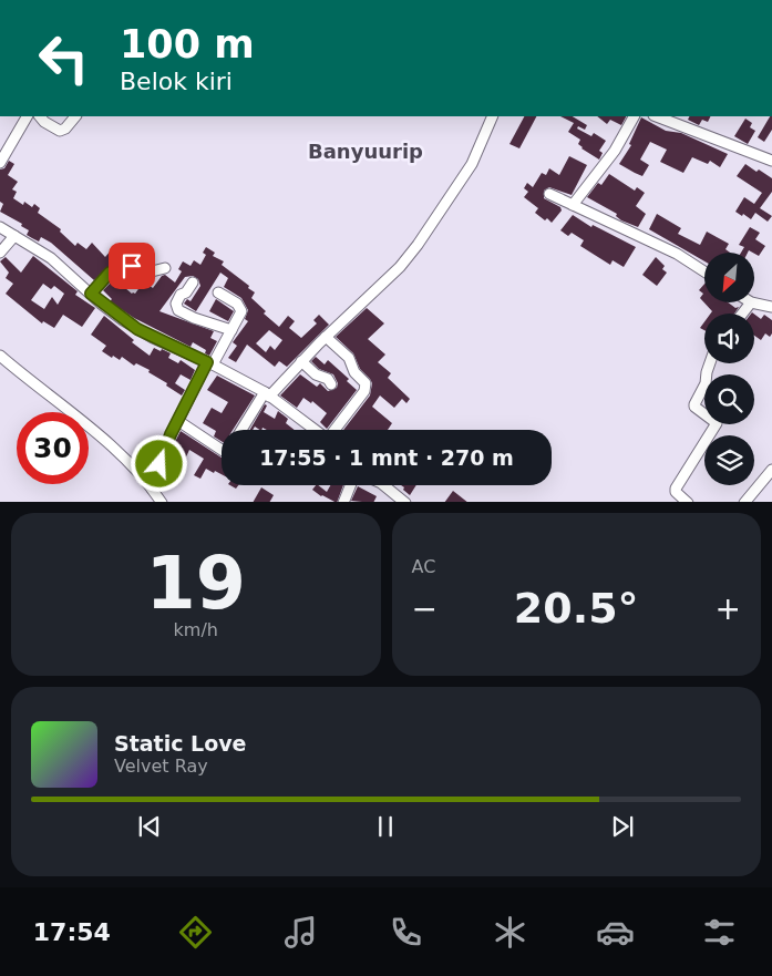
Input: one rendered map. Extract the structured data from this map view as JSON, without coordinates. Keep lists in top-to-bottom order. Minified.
{"districts":["Banyuurip"],"north":"bottom left","page":{"turn":["100 m","Belok kiri"],"limit":"30","trip":"17:55 · 1 mnt · 270 m","tile":[["19","km/h"],"AC"],"heat":["−","20.5°","+"],"song":["Static Love","Velvet Ray"],"tabs":"17:54"}}
